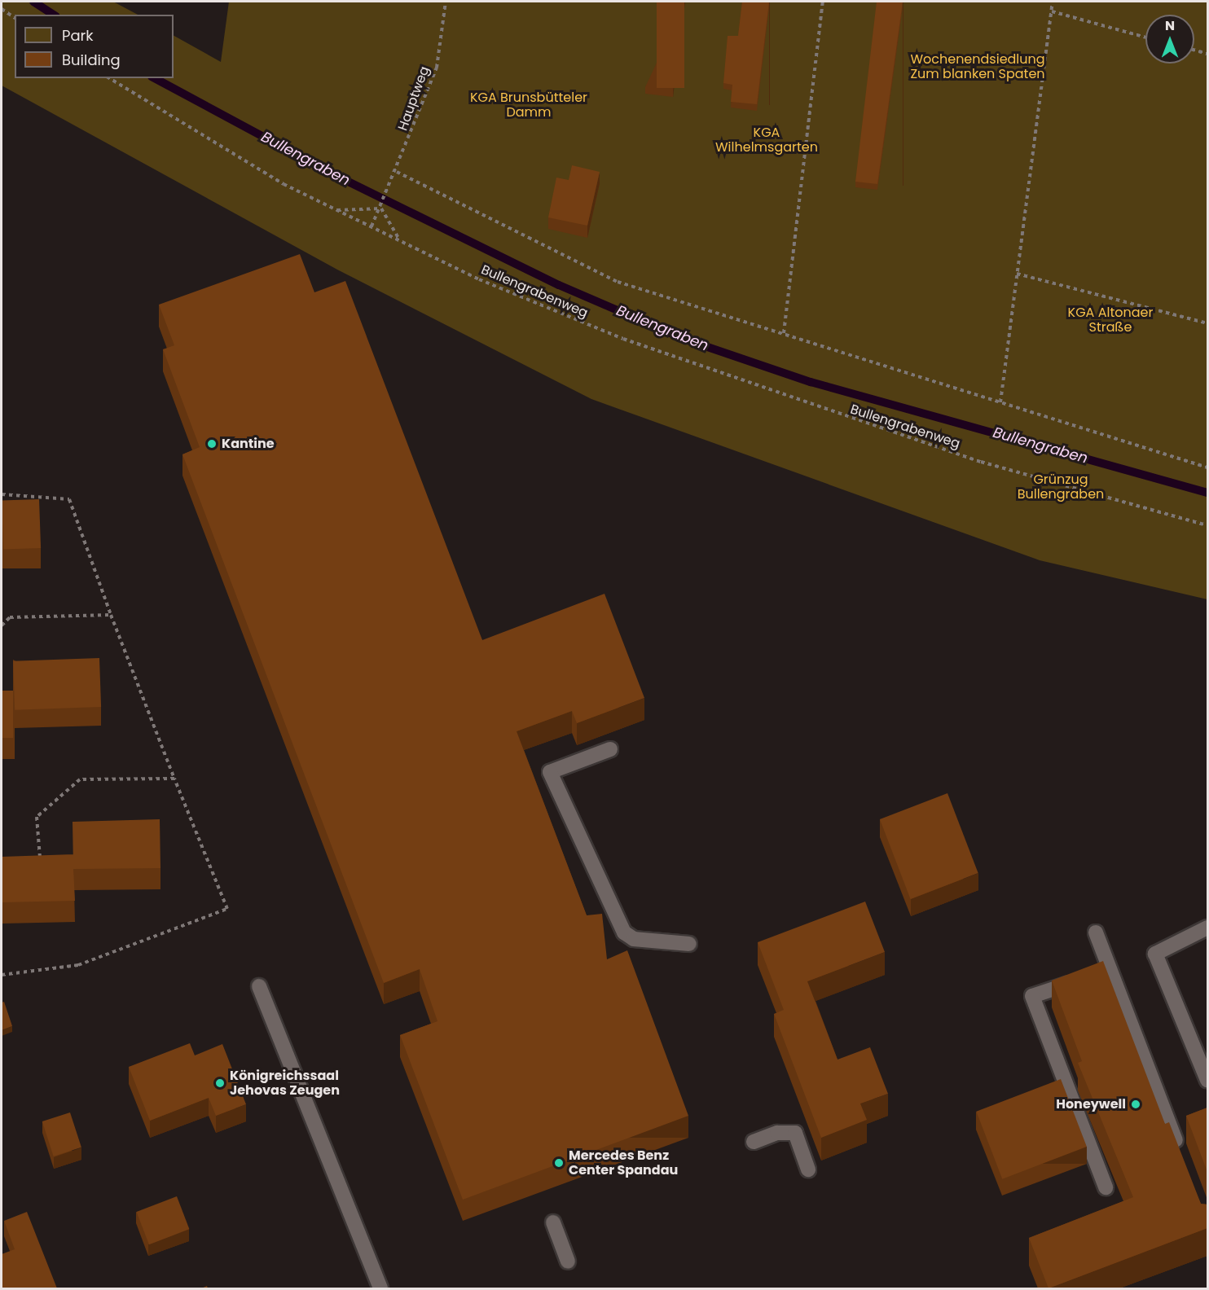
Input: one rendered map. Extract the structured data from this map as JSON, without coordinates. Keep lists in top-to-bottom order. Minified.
{"streets":{"path":["Hauptweg","Bullengrabenweg"]},"crossings":[["Hauptweg","Bullengrabenweg"]],"water":["Bullengraben"],"parks":["Wochenendsiedlung Zum blanken Spaten","KGA Brunsbütteler Damm","KGA Wilhelmsgarten","KGA Altonaer Straße","Grünzug Bullengraben"],"places":["Kantine","Königreichssaal Jehovas Zeugen","Honeywell","Mercedes Benz Center Spandau"],"legend":["Park","Building"],"north":"top"}
